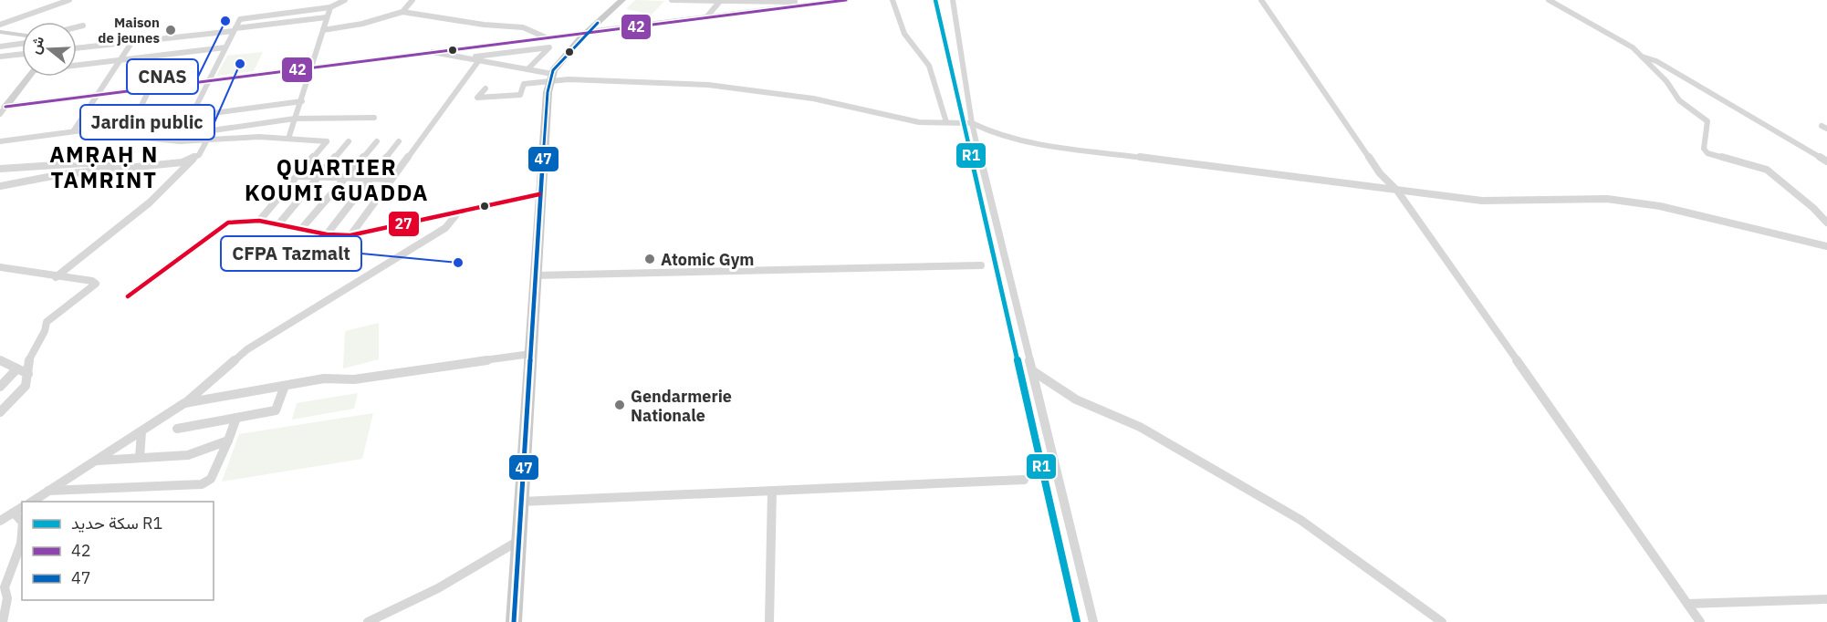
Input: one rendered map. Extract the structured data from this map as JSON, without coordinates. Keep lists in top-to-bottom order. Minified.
{"districts":["AMṚAḤ N TAMRINT","QUARTIER KOUMI GUADDA"],"places":["CNAS","Maison de jeunes","Jardin public","Atomic Gym","CFPA Tazmalt","Gendarmerie Nationale"],"lines":["rail line R1","transit line 42","transit line 47","transit line 27"],"legend":["سكة حديد R1","42","47"],"north":"left"}
